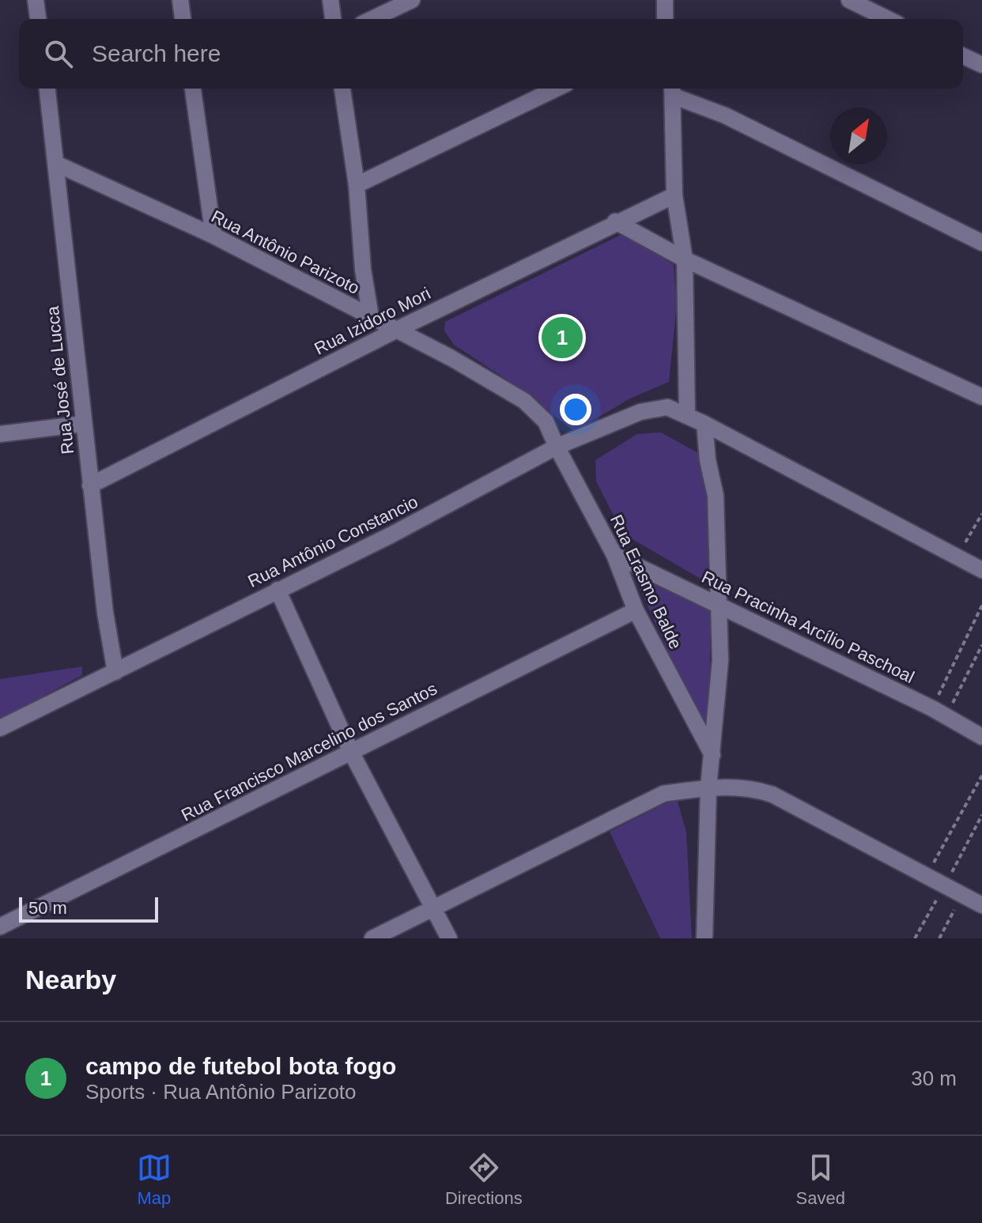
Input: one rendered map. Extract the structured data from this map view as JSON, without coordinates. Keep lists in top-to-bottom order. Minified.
{"streets":{"street":["Rua Antônio Parizoto","Rua Izidoro Mori","Rua José de Lucca","Rua Antônio Constancio","Rua Erasmo Balde","Rua Pracinha Arcílio Paschoal","Rua Francisco Marcelino dos Santos"]},"crossings":[["Rua Antônio Parizoto","Rua Izidoro Mori"],["Rua Antônio Parizoto","Rua José de Lucca"],["Rua Antônio Parizoto","Rua Erasmo Balde"],["Rua Izidoro Mori","Rua José de Lucca"],["Rua José de Lucca","Rua Antônio Constancio"],["Rua Antônio Constancio","Rua Erasmo Balde"],["Rua Erasmo Balde","Rua Pracinha Arcílio Paschoal"],["Rua Erasmo Balde","Rua Francisco Marcelino dos Santos"]],"scale_bar":"50 m","north":"top right","page":{"search":"Search here","pins":"1","scale":"50 m","heading":"Nearby","list":[{"mark":"1","name":"campo de futebol bota fogo","note":"Sports · Rua Antônio Parizoto","value":"30 m"}],"nav":["Map","Directions","Saved"]}}
